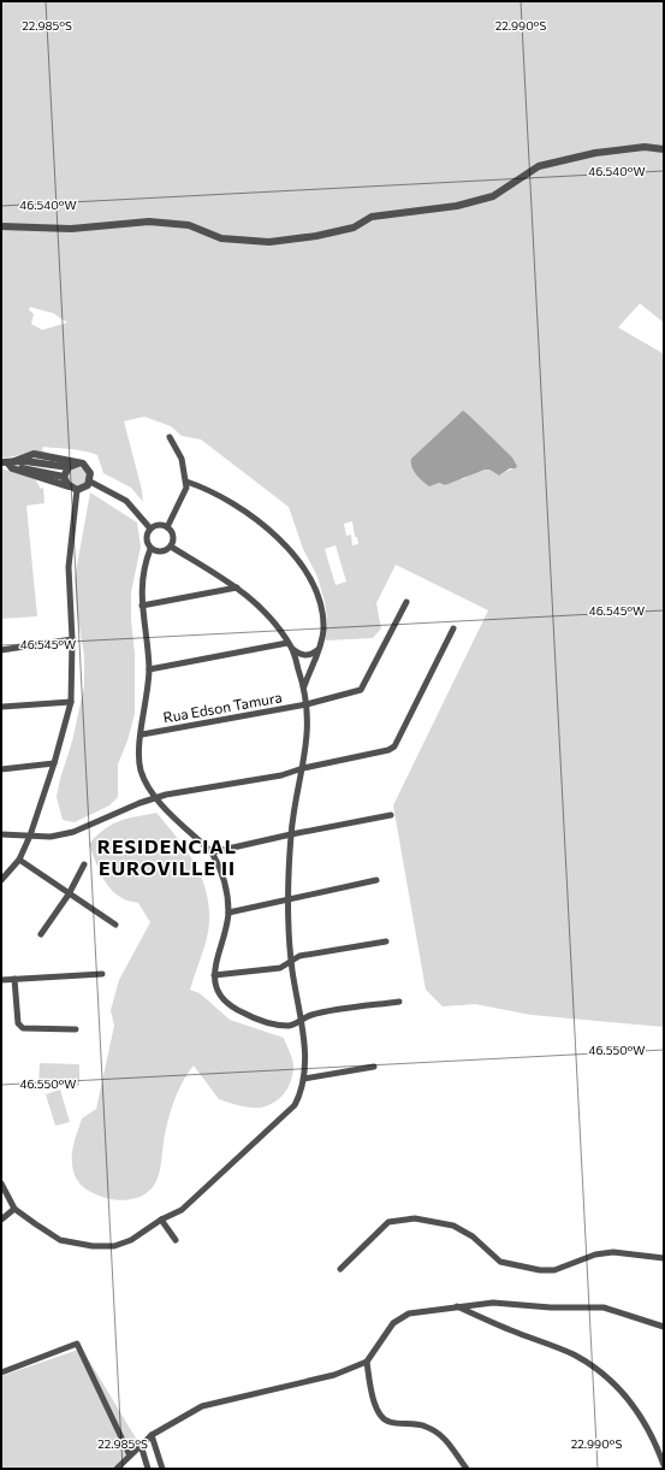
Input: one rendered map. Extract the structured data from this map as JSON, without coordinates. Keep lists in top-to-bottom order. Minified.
{"streets":{"street":["Rua Edson Tamura"]},"districts":["RESIDENCIAL EUROVILLE II"],"coordinates":["22.985°S","22.990°S","46.540°W","46.545°W","46.550°W"]}
